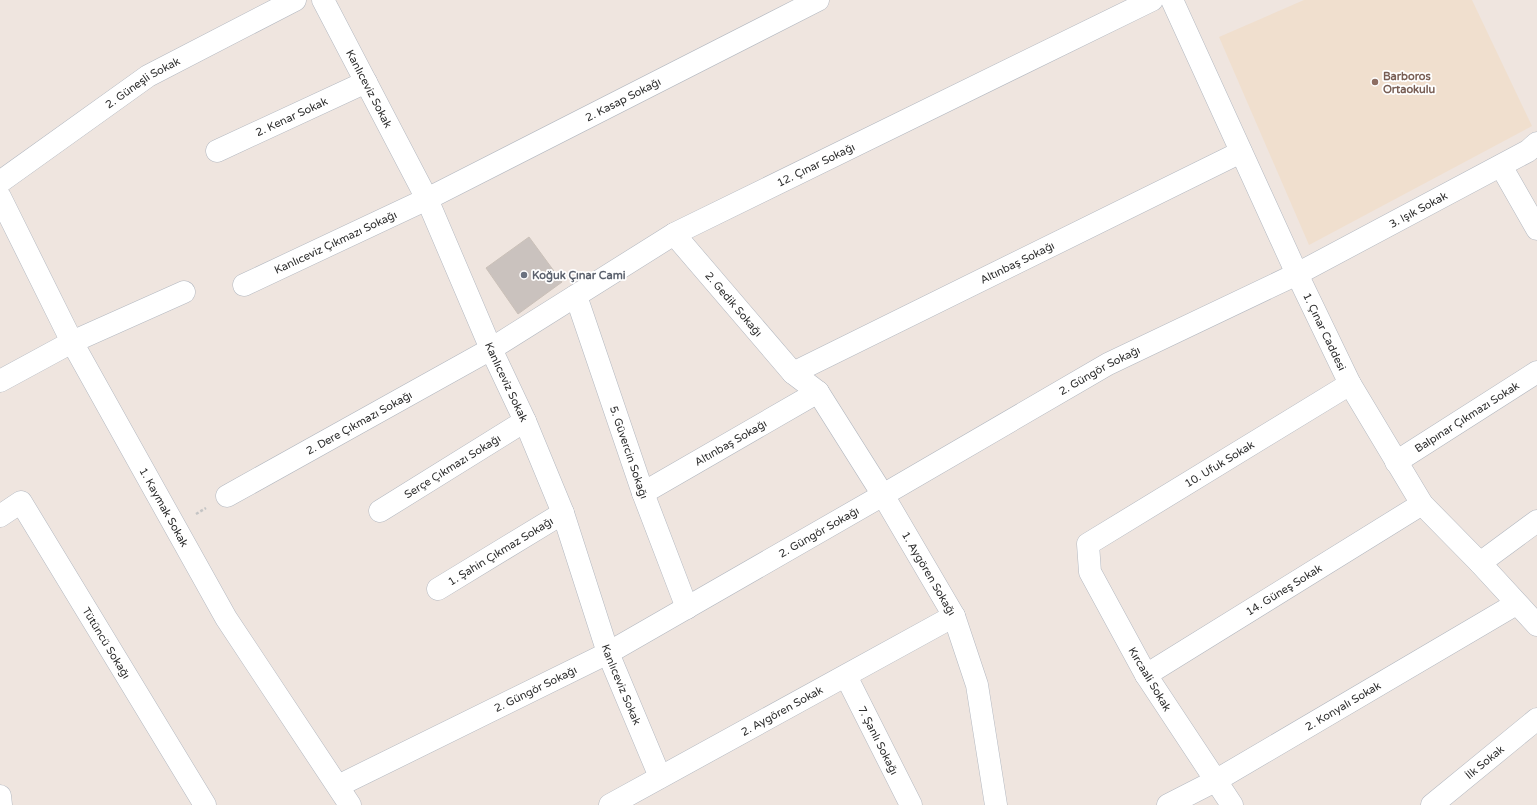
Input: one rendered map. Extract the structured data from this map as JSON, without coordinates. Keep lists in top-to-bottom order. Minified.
{"streets":{"street":["2. Güneşli Sokak","Kanlıceviz Sokak","2. Kasap Sokağı","2. Kenar Sokak","12. Çınar Sokağı","3. Işık Sokak","Kanlıceviz Çıkmazı Sokağı","Altınbaş Sokağı","2. Gedik Sokağı","1. Çınar Caddesi","2. Güngör Sokağı","Balpınar Çıkmazı Sokak","2. Dere Çıkmazı Sokağı","5. Güvercin Sokağı","10. Ufuk Sokak","Serçe Çıkmazı Sokağı","1. Kaymak Sokak","1. Şahin Çıkmaz Sokağı","1. Aygören Sokağı","14. Güneş Sokak","Tütüncü Sokağı","Kırcaali Sokak","2. Konyalı Sokak","2. Aygören Sokak","7. Şanlı Sokağı","İlk Sokak"]},"crossings":[["Kanlıceviz Sokak","2. Kasap Sokağı"],["Kanlıceviz Sokak","2. Kenar Sokak"],["Kanlıceviz Sokak","12. Çınar Sokağı"],["Kanlıceviz Sokak","Kanlıceviz Çıkmazı Sokağı"],["Kanlıceviz Sokak","2. Güngör Sokağı"],["Kanlıceviz Sokak","2. Dere Çıkmazı Sokağı"],["Kanlıceviz Sokak","Serçe Çıkmazı Sokağı"],["Kanlıceviz Sokak","1. Şahin Çıkmaz Sokağı"],["Kanlıceviz Sokak","2. Aygören Sokak"],["2. Kasap Sokağı","Kanlıceviz Çıkmazı Sokağı"],["12. Çınar Sokağı","2. Gedik Sokağı"],["12. Çınar Sokağı","2. Dere Çıkmazı Sokağı"],["12. Çınar Sokağı","5. Güvercin Sokağı"],["3. Işık Sokak","1. Çınar Caddesi"],["3. Işık Sokak","2. Güngör Sokağı"],["Altınbaş Sokağı","2. Gedik Sokağı"],["Altınbaş Sokağı","1. Çınar Caddesi"],["Altınbaş Sokağı","5. Güvercin Sokağı"],["Altınbaş Sokağı","1. Aygören Sokağı"],["2. Gedik Sokağı","1. Aygören Sokağı"],["1. Çınar Caddesi","2. Güngör Sokağı"],["1. Çınar Caddesi","Balpınar Çıkmazı Sokak"],["1. Çınar Caddesi","10. Ufuk Sokak"],["1. Çınar Caddesi","14. Güneş Sokak"],["1. Çınar Caddesi","2. Konyalı Sokak"],["2. Güngör Sokağı","5. Güvercin Sokağı"],["2. Güngör Sokağı","1. Kaymak Sokak"],["2. Güngör Sokağı","1. Aygören Sokağı"],["10. Ufuk Sokak","Kırcaali Sokak"],["1. Aygören Sokağı","2. Aygören Sokak"],["14. Güneş Sokak","Kırcaali Sokak"],["Kırcaali Sokak","2. Konyalı Sokak"],["2. Aygören Sokak","7. Şanlı Sokağı"]],"places":["Barboros Ortaokulu","Koğuk Çınar Cami"]}
